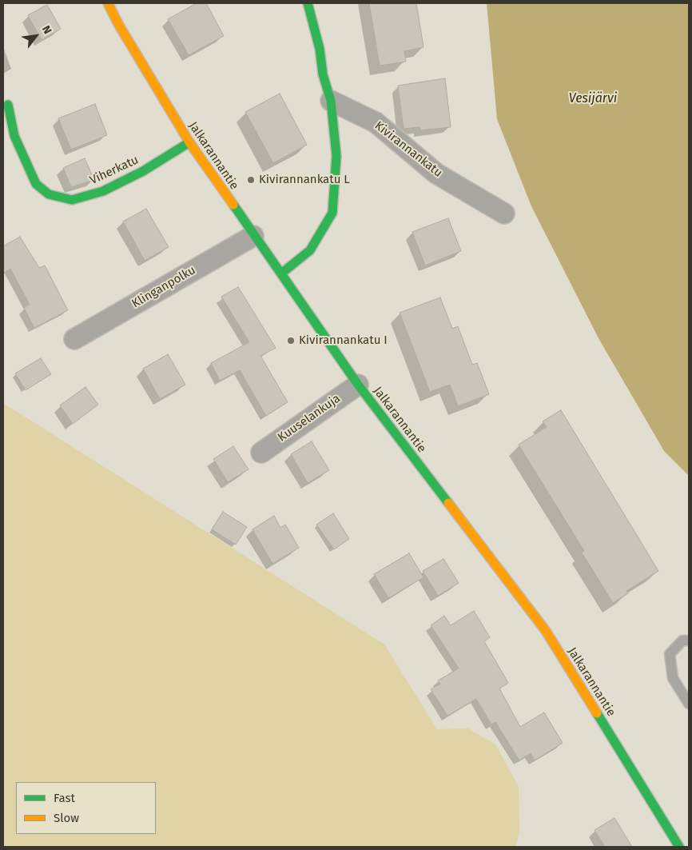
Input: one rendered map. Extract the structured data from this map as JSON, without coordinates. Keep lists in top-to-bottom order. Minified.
{"streets":{"main road":["Jalkarannantie","Viherkatu"],"street":["Kivirannankatu","Klinganpolku","Kuuselankuja"]},"crossings":[["Jalkarannantie","Viherkatu"],["Jalkarannantie","Klinganpolku"],["Jalkarannantie","Kuuselankuja"]],"water":["Vesijärvi"],"places":["Kivirannankatu L","Kivirannankatu I"],"legend":["Fast","Slow"],"north":"top right"}
